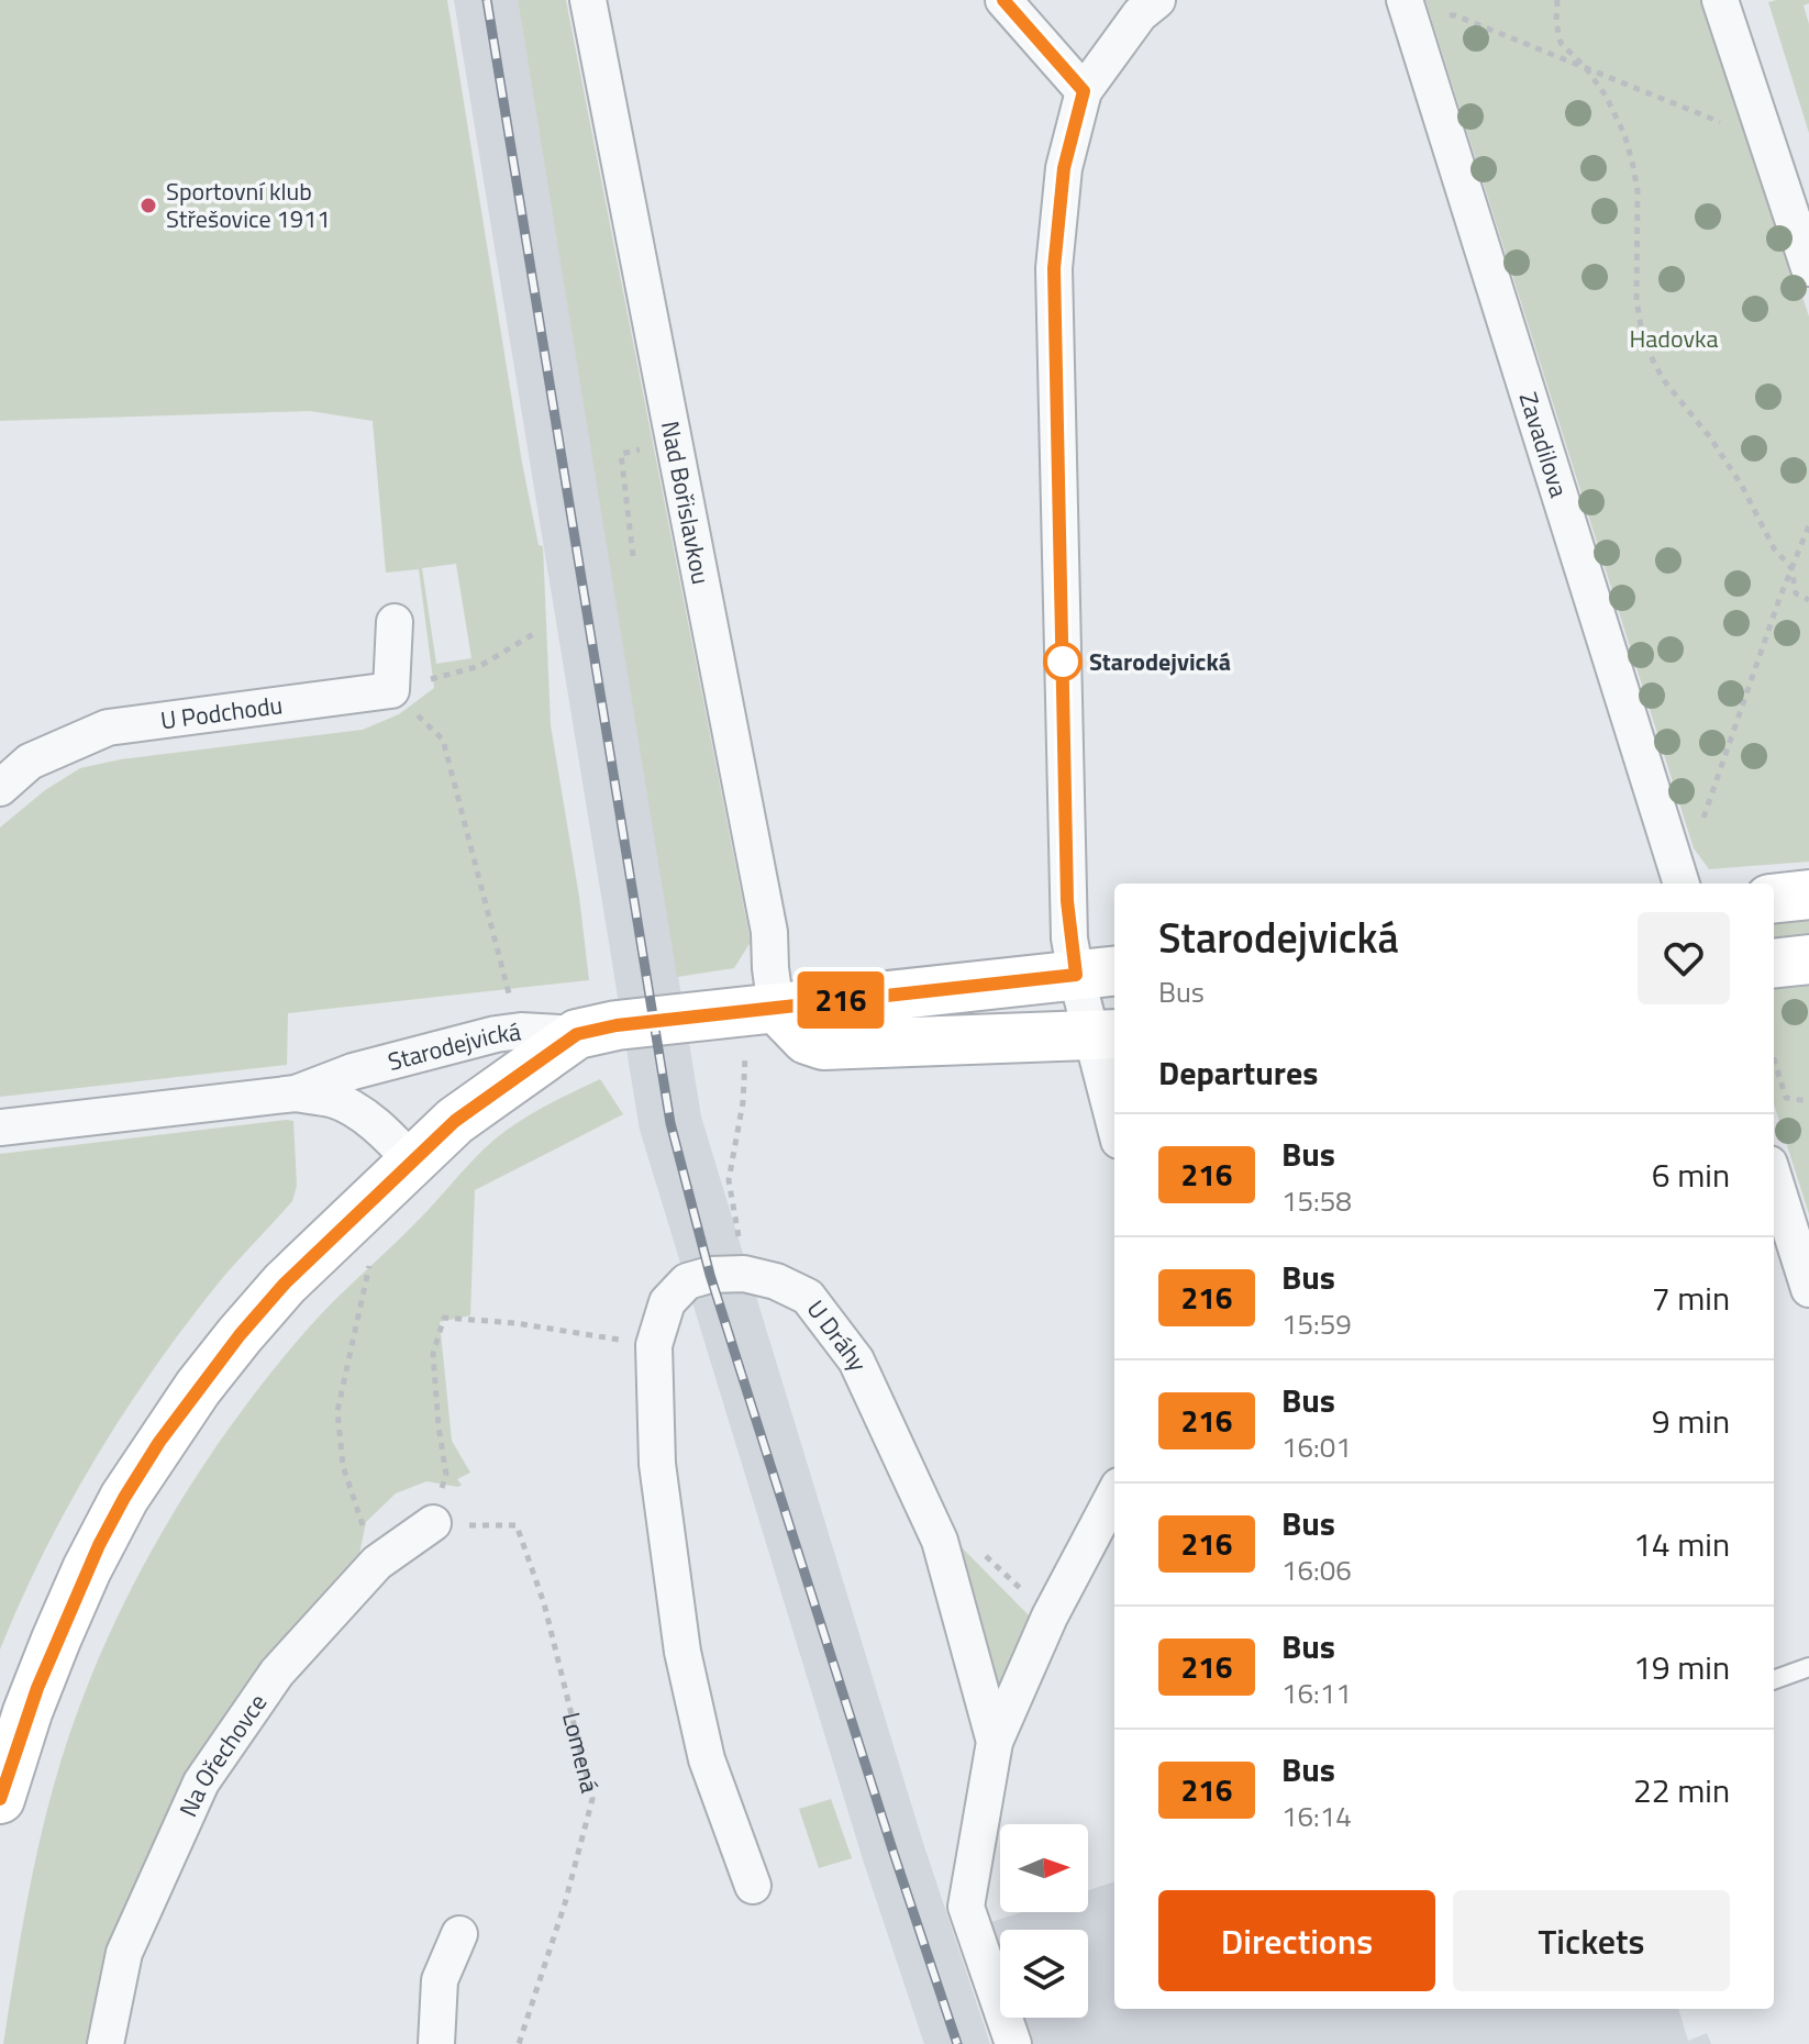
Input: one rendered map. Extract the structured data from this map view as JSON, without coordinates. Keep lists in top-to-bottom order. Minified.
{"streets":{"street":["Zavadilova","Nad Bořislavkou","U Podchodu","Starodejvická","U Dráhy","Na Ořechovce"],"path":["Lomená"]},"crossings":[["Nad Bořislavkou","Starodejvická"]],"parks":["Hadovka"],"places":["Sportovní klub Střešovice 1911","Starodejvická"],"lines":["bus line 216"],"north":"right","page":{"on_map":"216","heading":[["Starodejvická","Bus"],"Departures"],"list":[{"mark":"216","name":"Bus","note":"15:58","value":"6 min"},{"mark":"216","name":"Bus","note":"15:59","value":"7 min"},{"mark":"216","name":"Bus","note":"16:01","value":"9 min"},{"mark":"216","name":"Bus","note":"16:06","value":"14 min"},{"mark":"216","name":"Bus","note":"16:11","value":"19 min"},{"mark":"216","name":"Bus","note":"16:14","value":"22 min"}],"buttons":["Directions","Tickets"]}}
